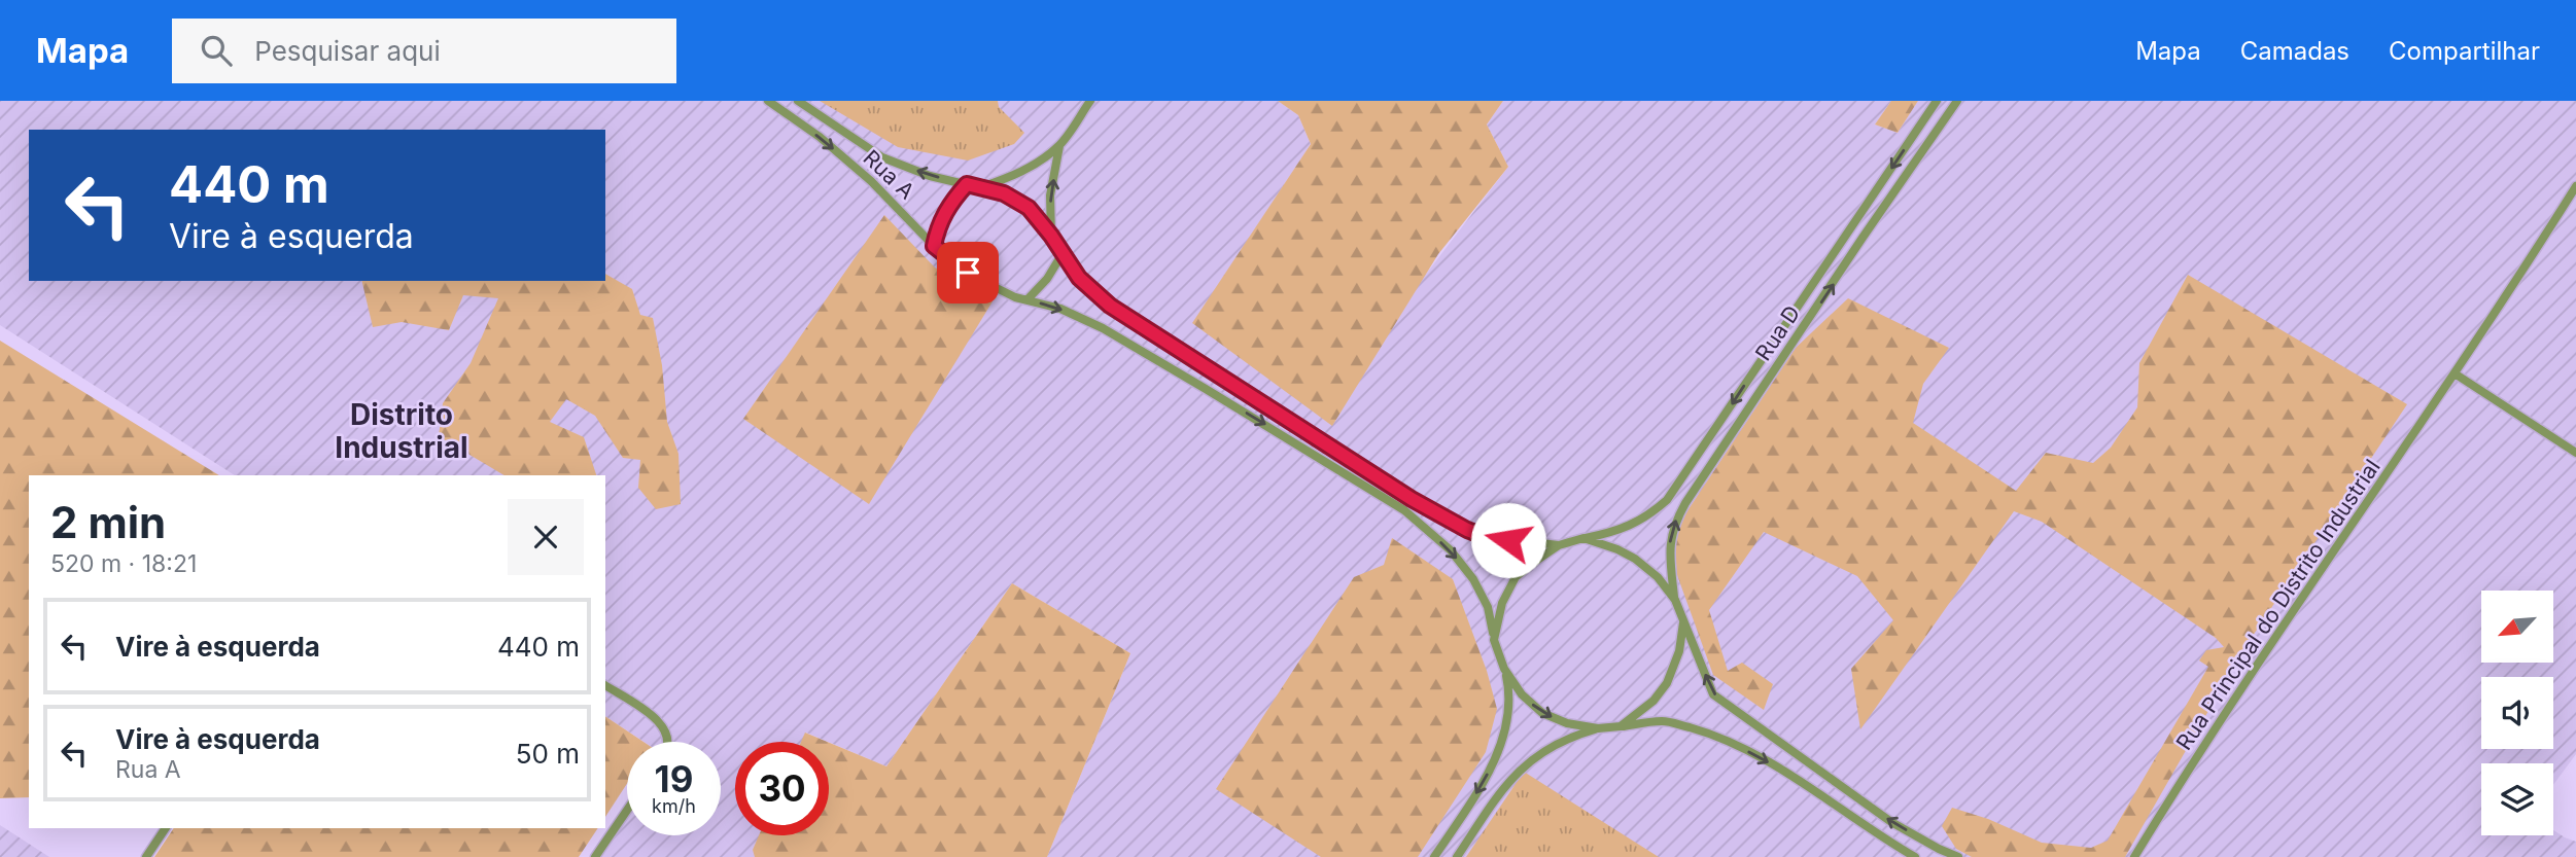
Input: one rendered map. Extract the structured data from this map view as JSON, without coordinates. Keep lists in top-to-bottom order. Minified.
{"streets":{"street":["Rua A","Rua D","Rua Principal do Distrito Industrial"]},"crossings":[["Rua A","Rua D"]],"districts":["Distrito Industrial"],"north":"bottom left","page":{"header":"Mapa","search":"Pesquisar aqui","nav":["Mapa","Camadas","Compartilhar"],"turn":["440 m","Vire à esquerda"],"heading":["2 min","520 m · 18:21"],"list":[{"name":"Vire à esquerda","value":"440 m"},{"name":"Vire à esquerda","note":"Rua A","value":"50 m"}],"speed":"19 km/h","limit":"30"}}
